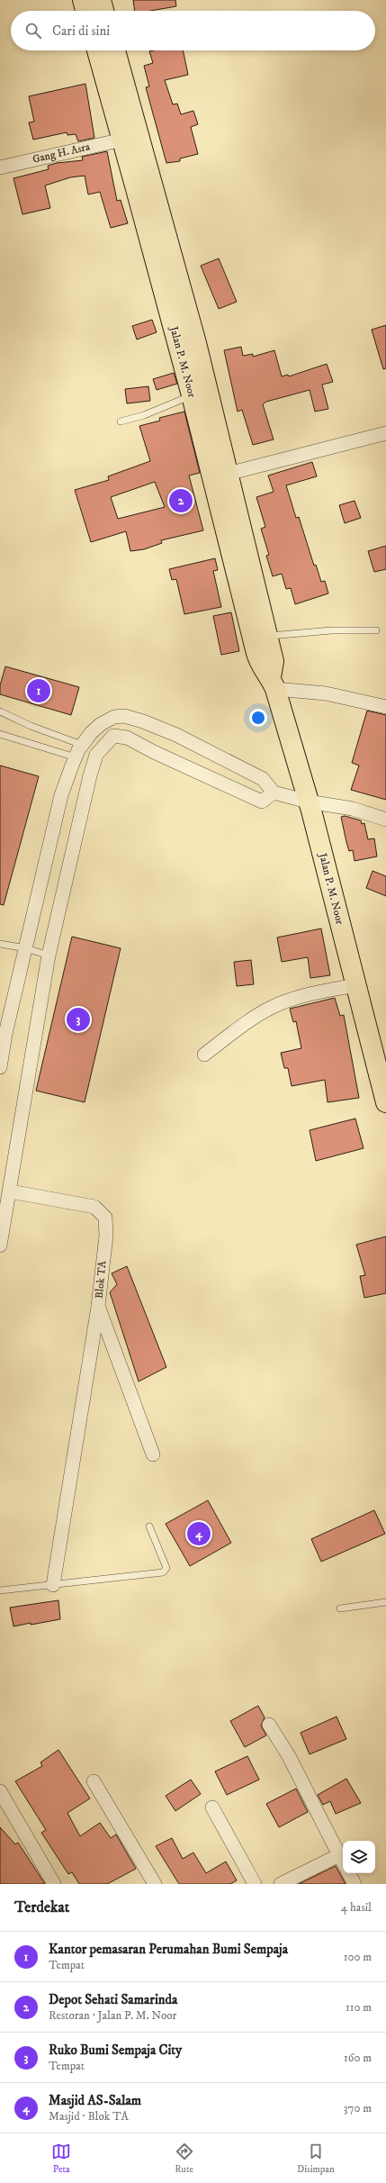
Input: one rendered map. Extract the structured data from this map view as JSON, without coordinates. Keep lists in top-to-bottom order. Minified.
{"streets":{"highway":["Jalan P. M. Noor"],"street":["Gang H. Asra","Blok TA"]},"crossings":[["Gang H. Asra","Jalan P. M. Noor"]],"page":{"search":"Cari di sini","pins":["2","1","3","4"],"heading":["Terdekat","4 hasil"],"list":[{"mark":"1","name":"Kantor pemasaran Perumahan Bumi Sempaja","note":"Tempat","value":"100 m"},{"mark":"2","name":"Depot Sehati Samarinda","note":"Restoran · Jalan P. M. Noor","value":"110 m"},{"mark":"3","name":"Ruko Bumi Sempaja City","note":"Tempat","value":"160 m"},{"mark":"4","name":"Masjid AS-Salam","note":"Masjid · Blok TA","value":"370 m"}],"nav":["Peta","Rute","Disimpan"]}}
